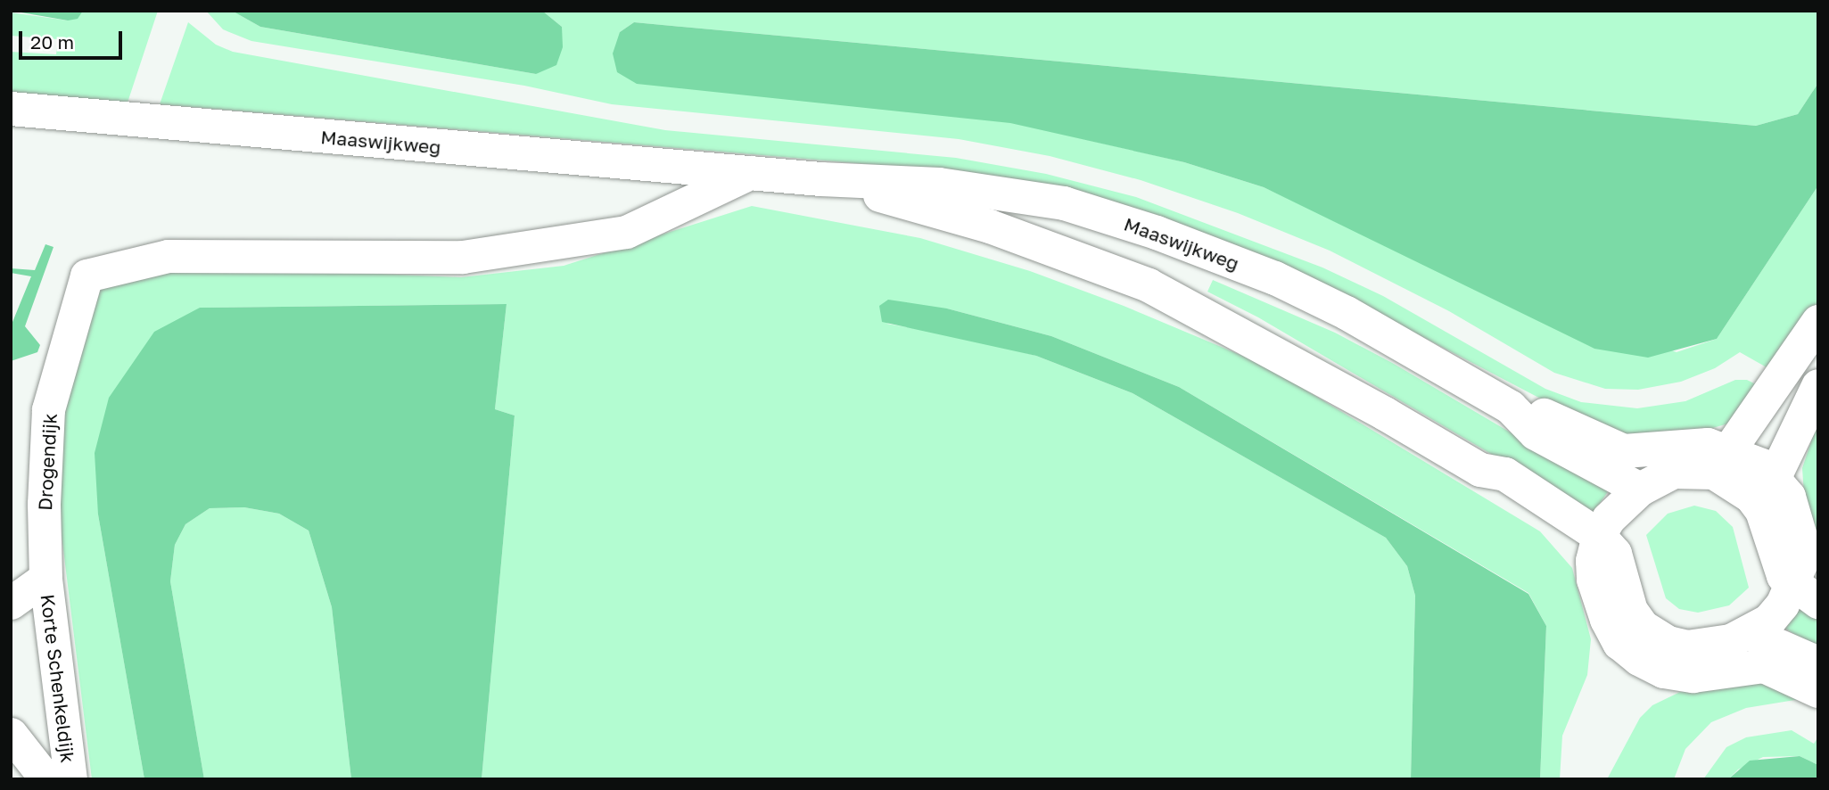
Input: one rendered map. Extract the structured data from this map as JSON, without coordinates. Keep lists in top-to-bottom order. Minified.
{"streets":{"street":["Maaswijkweg","Drogendijk","Korte Schenkeldijk"]},"crossings":[["Maaswijkweg","Drogendijk"],["Drogendijk","Korte Schenkeldijk"]],"scale_bar":"20 m"}
